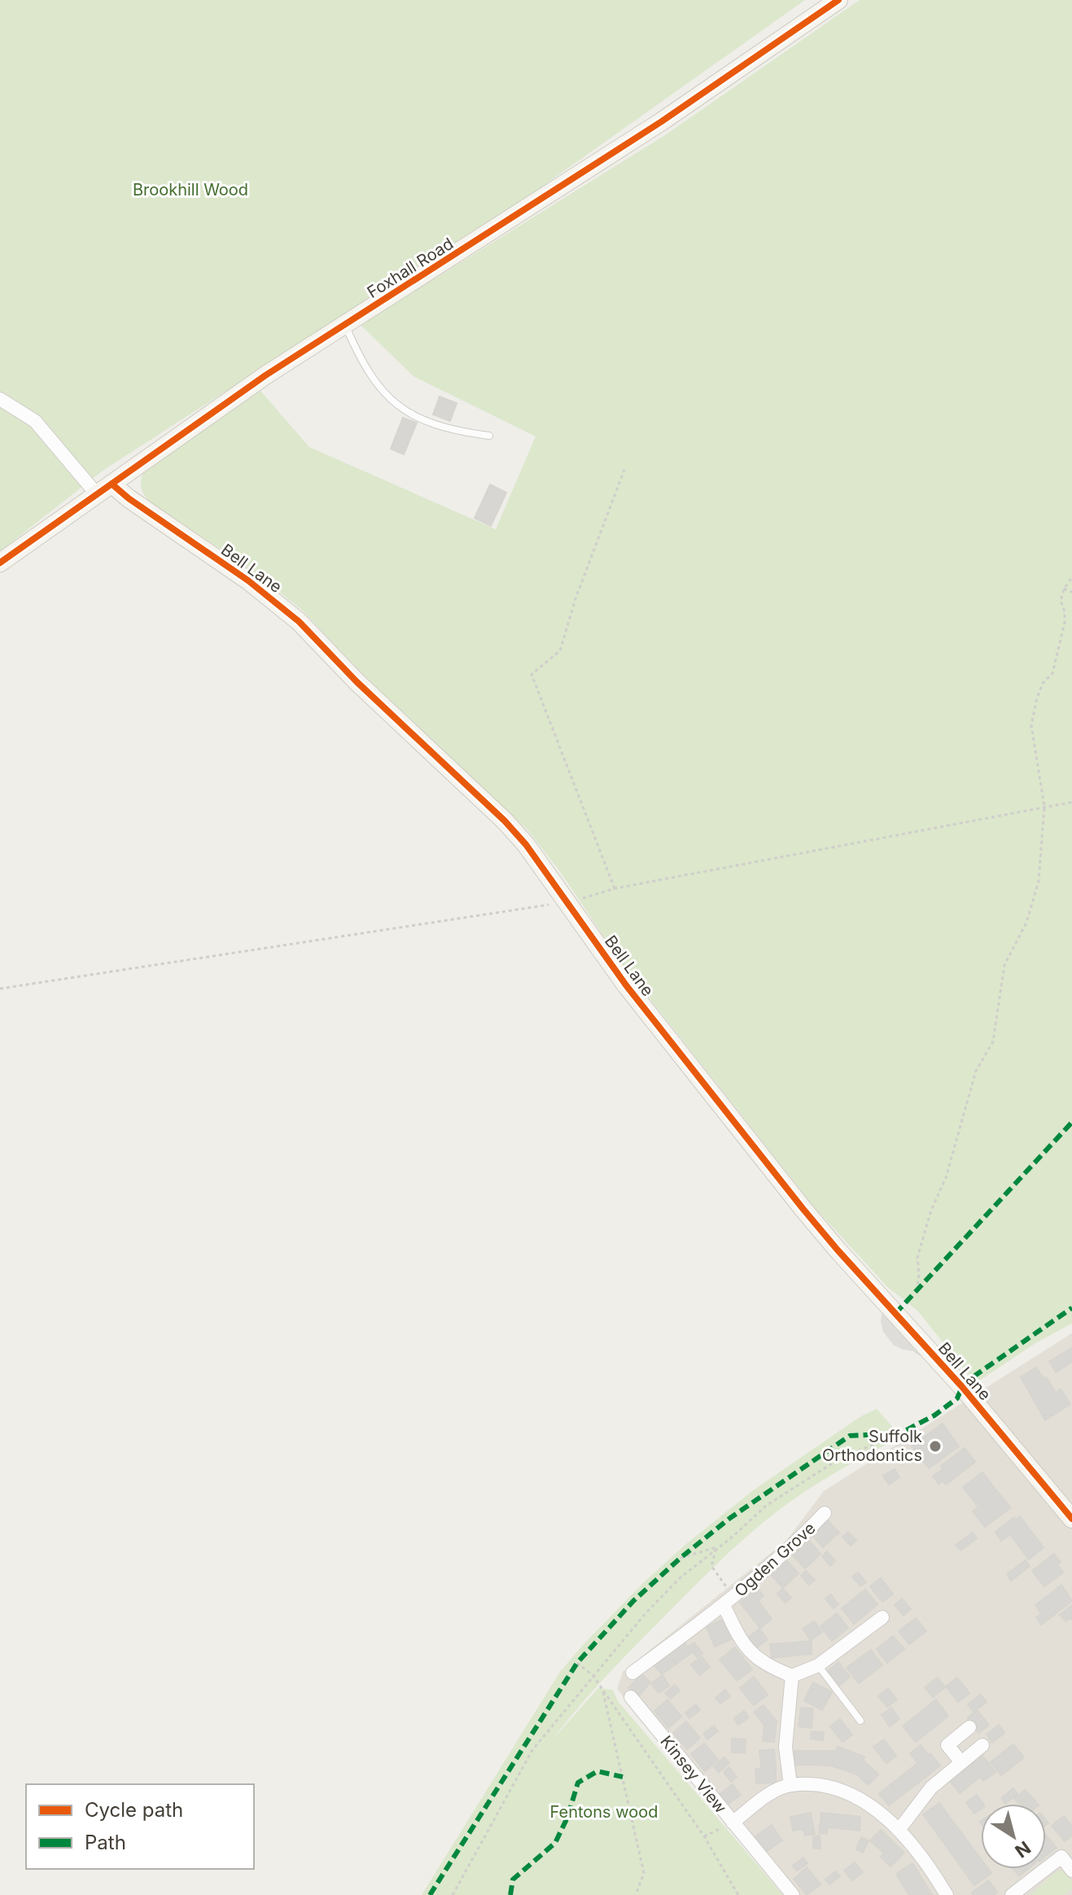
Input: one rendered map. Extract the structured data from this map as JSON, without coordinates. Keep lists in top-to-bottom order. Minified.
{"streets":{"street":["Foxhall Road","Bell Lane","Ogden Grove","Kinsey View"]},"crossings":[["Foxhall Road","Bell Lane"]],"parks":["Brookhill Wood","Fentons wood"],"places":["Suffolk Orthodontics"],"legend":["Cycle path","Path"],"north":"bottom right"}
